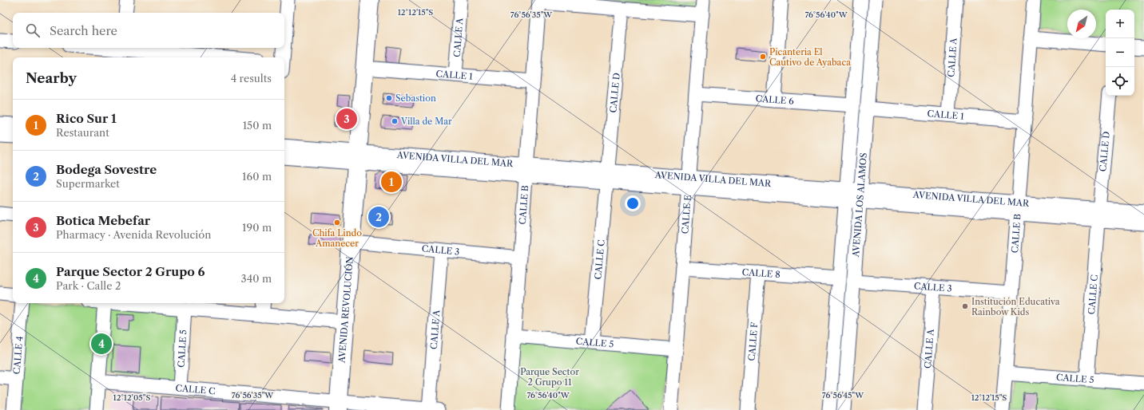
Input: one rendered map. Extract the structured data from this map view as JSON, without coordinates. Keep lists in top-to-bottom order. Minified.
{"streets":{"main road":["AVENIDA REVOLUCIÓN"],"street":["CALLE A","CALLE 1","CALLE D","CALLE 6","AVENIDA VILLA DEL MAR","CALLE B","AVENIDA LOS ALAMOS","CALLE E","CALLE 3","CALLE C","CALLE 8","CALLE F","CALLE 5","CALLE 4"]},"crossings":[["CALLE A","CALLE 1"],["CALLE A","CALLE 3"],["CALLE A","CALLE C"],["CALLE 1","CALLE B"],["CALLE 1","AVENIDA LOS ALAMOS"],["CALLE 1","AVENIDA REVOLUCIÓN"],["CALLE D","AVENIDA VILLA DEL MAR"],["CALLE D","CALLE C"],["CALLE 6","AVENIDA LOS ALAMOS"],["CALLE 6","CALLE E"],["AVENIDA VILLA DEL MAR","CALLE B"],["AVENIDA VILLA DEL MAR","AVENIDA LOS ALAMOS"],["AVENIDA VILLA DEL MAR","CALLE E"],["AVENIDA VILLA DEL MAR","CALLE C"],["AVENIDA VILLA DEL MAR","AVENIDA REVOLUCIÓN"],["CALLE B","CALLE 3"],["CALLE B","CALLE 5"],["AVENIDA LOS ALAMOS","CALLE 3"],["AVENIDA LOS ALAMOS","CALLE 8"],["CALLE E","CALLE 8"],["CALLE E","CALLE 5"],["CALLE 3","AVENIDA REVOLUCIÓN"],["CALLE C","AVENIDA REVOLUCIÓN"],["CALLE C","CALLE 5"],["CALLE 8","CALLE F"]],"parks":["Parque Sector 2 Grupo 11"],"places":["Picanteria El Cautivo de Ayabaca","Sebastion","Villa de Mar","Chifa Lindo Amanecer","Institución Educativa Rainbow Kids"],"north":"bottom left","page":{"map_buttons":["+","−"],"search":"Search here","heading":["Nearby","4 results"],"list":[{"mark":"1","name":"Rico Sur 1","note":"Restaurant","value":"150 m"},{"mark":"2","name":"Bodega Sovestre","note":"Supermarket","value":"160 m"},{"mark":"3","name":"Botica Mebefar","note":"Pharmacy · Avenida Revolución","value":"190 m"},{"mark":"4","name":"Parque Sector 2 Grupo 6","note":"Park · Calle 2","value":"340 m"}],"pins":["3","1","2","4"]},"coordinates":["12°12'15\"S","76°56'35\"W","76°56'40\"W","76°56'45\"W","12°12'05\"S"]}
